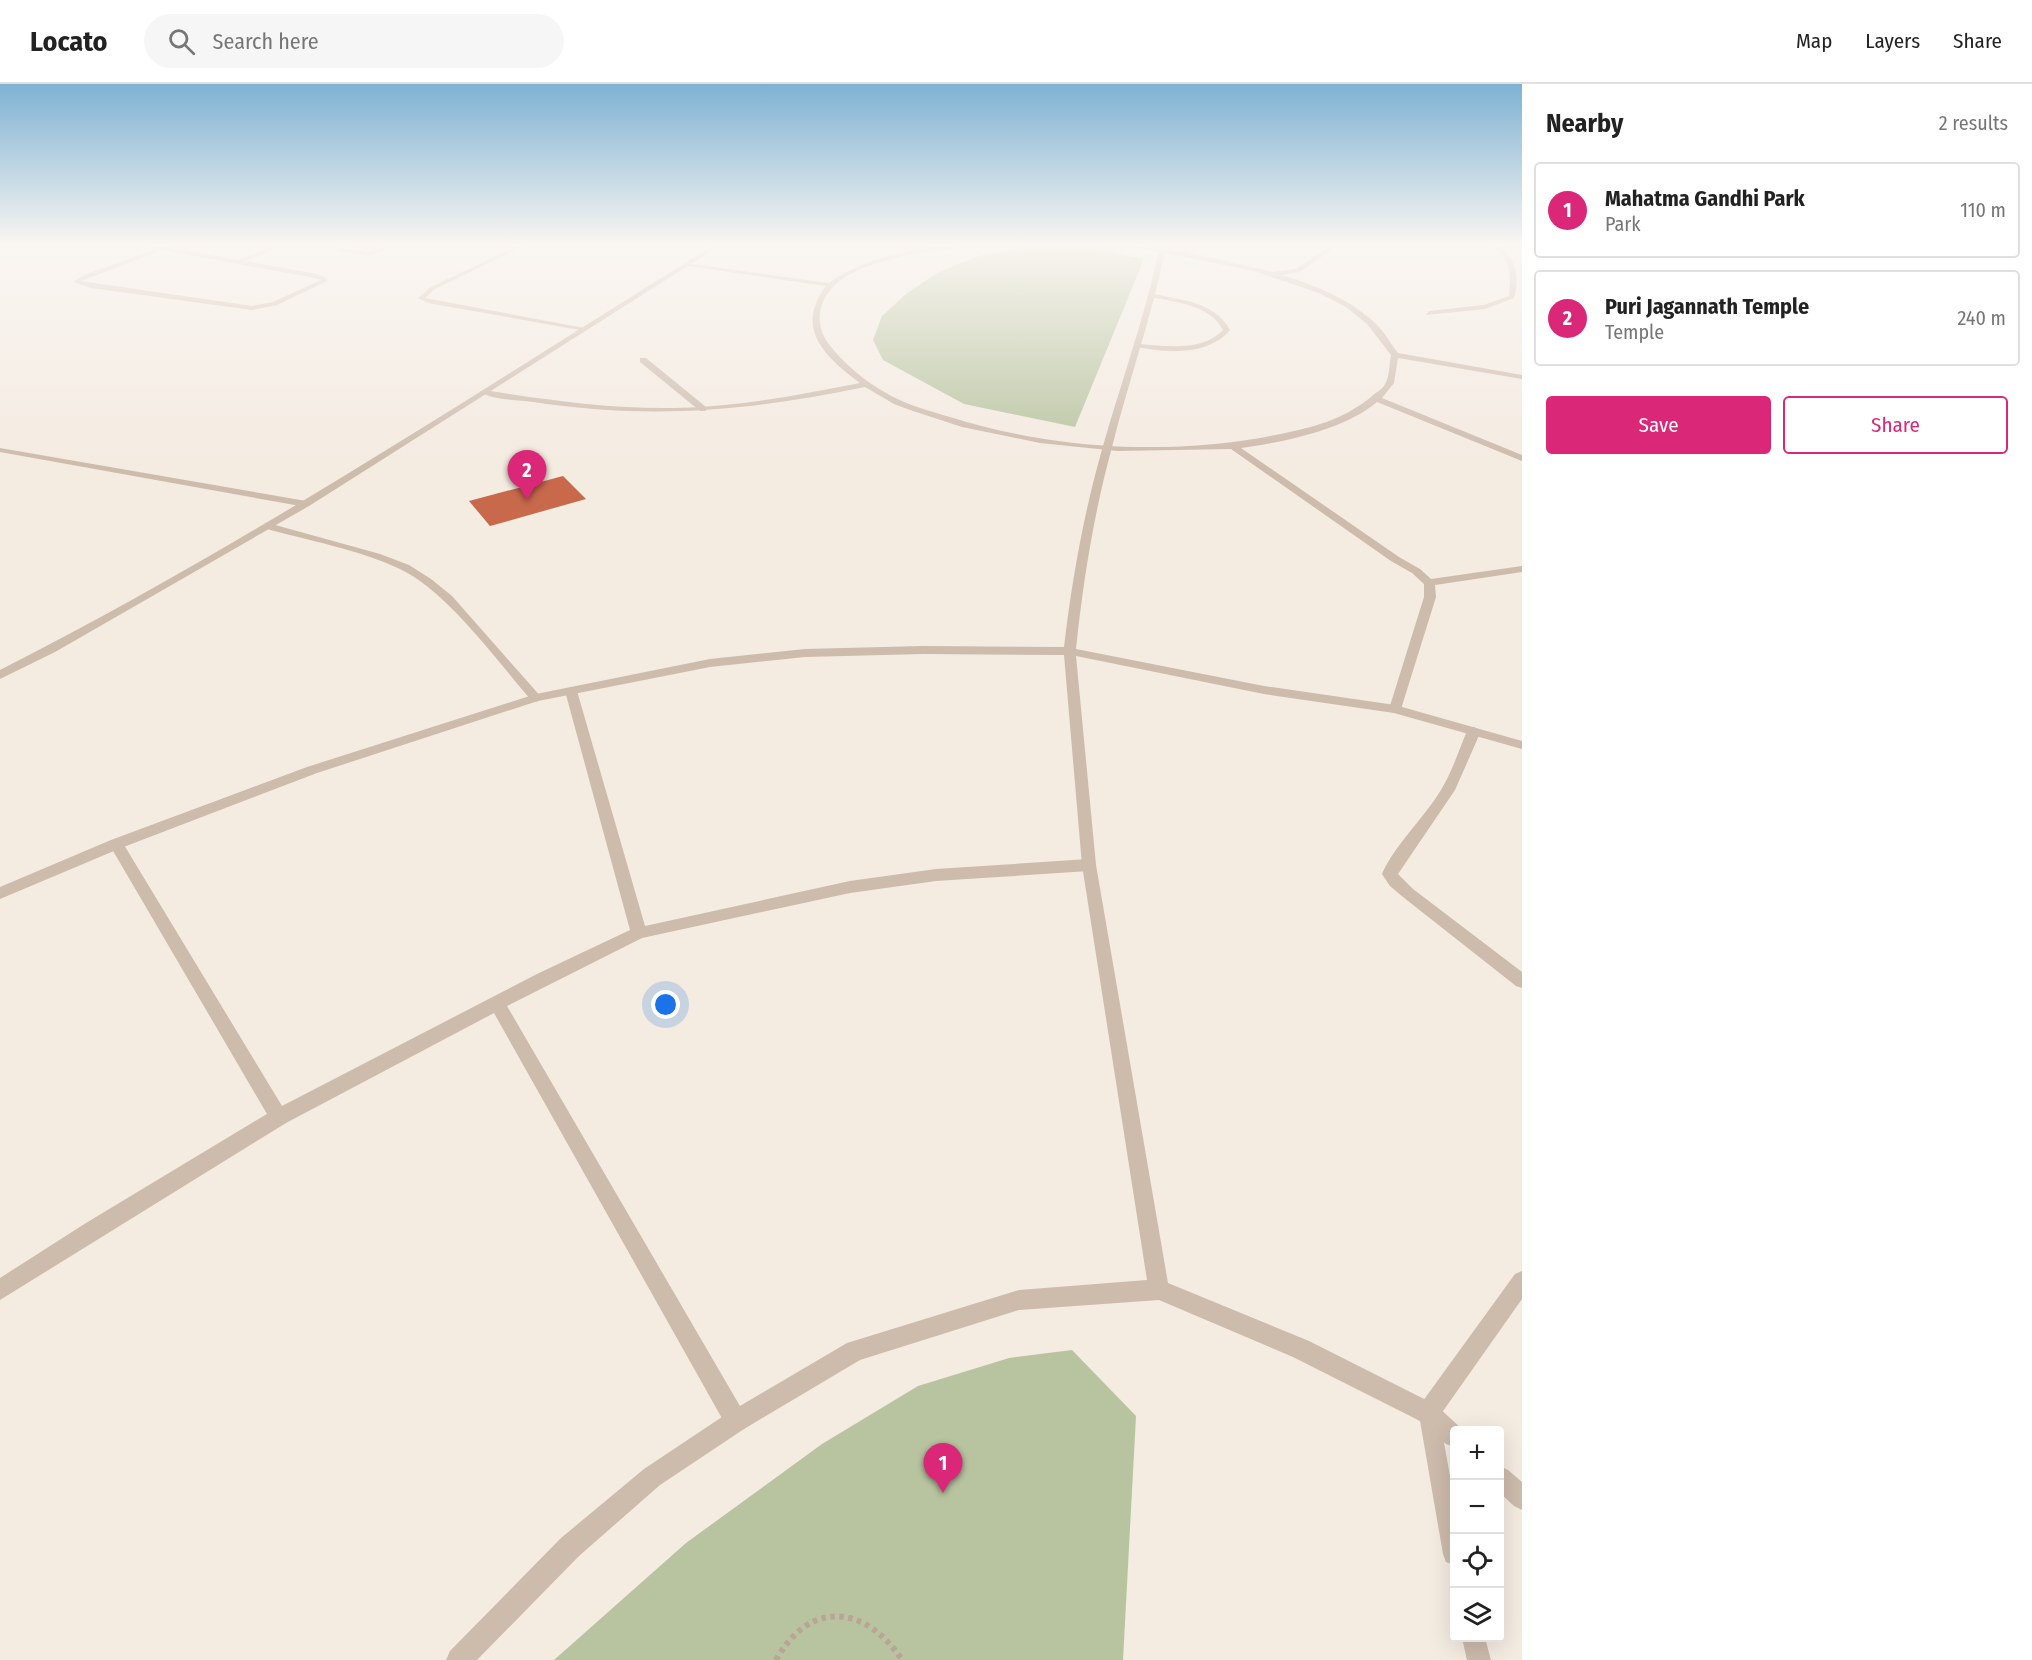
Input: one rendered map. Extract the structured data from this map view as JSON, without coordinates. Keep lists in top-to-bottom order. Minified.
{"page":{"header":"Locato","search":"Search here","nav":["Map","Layers","Share"],"heading":["Nearby","2 results"],"list":[{"mark":"1","name":"Mahatma Gandhi Park","note":"Park","value":"110 m"},{"mark":"2","name":"Puri Jagannath Temple","note":"Temple","value":"240 m"}],"buttons":["Save","Share"],"pins":["2","1"],"map_buttons":["+","−"]}}
